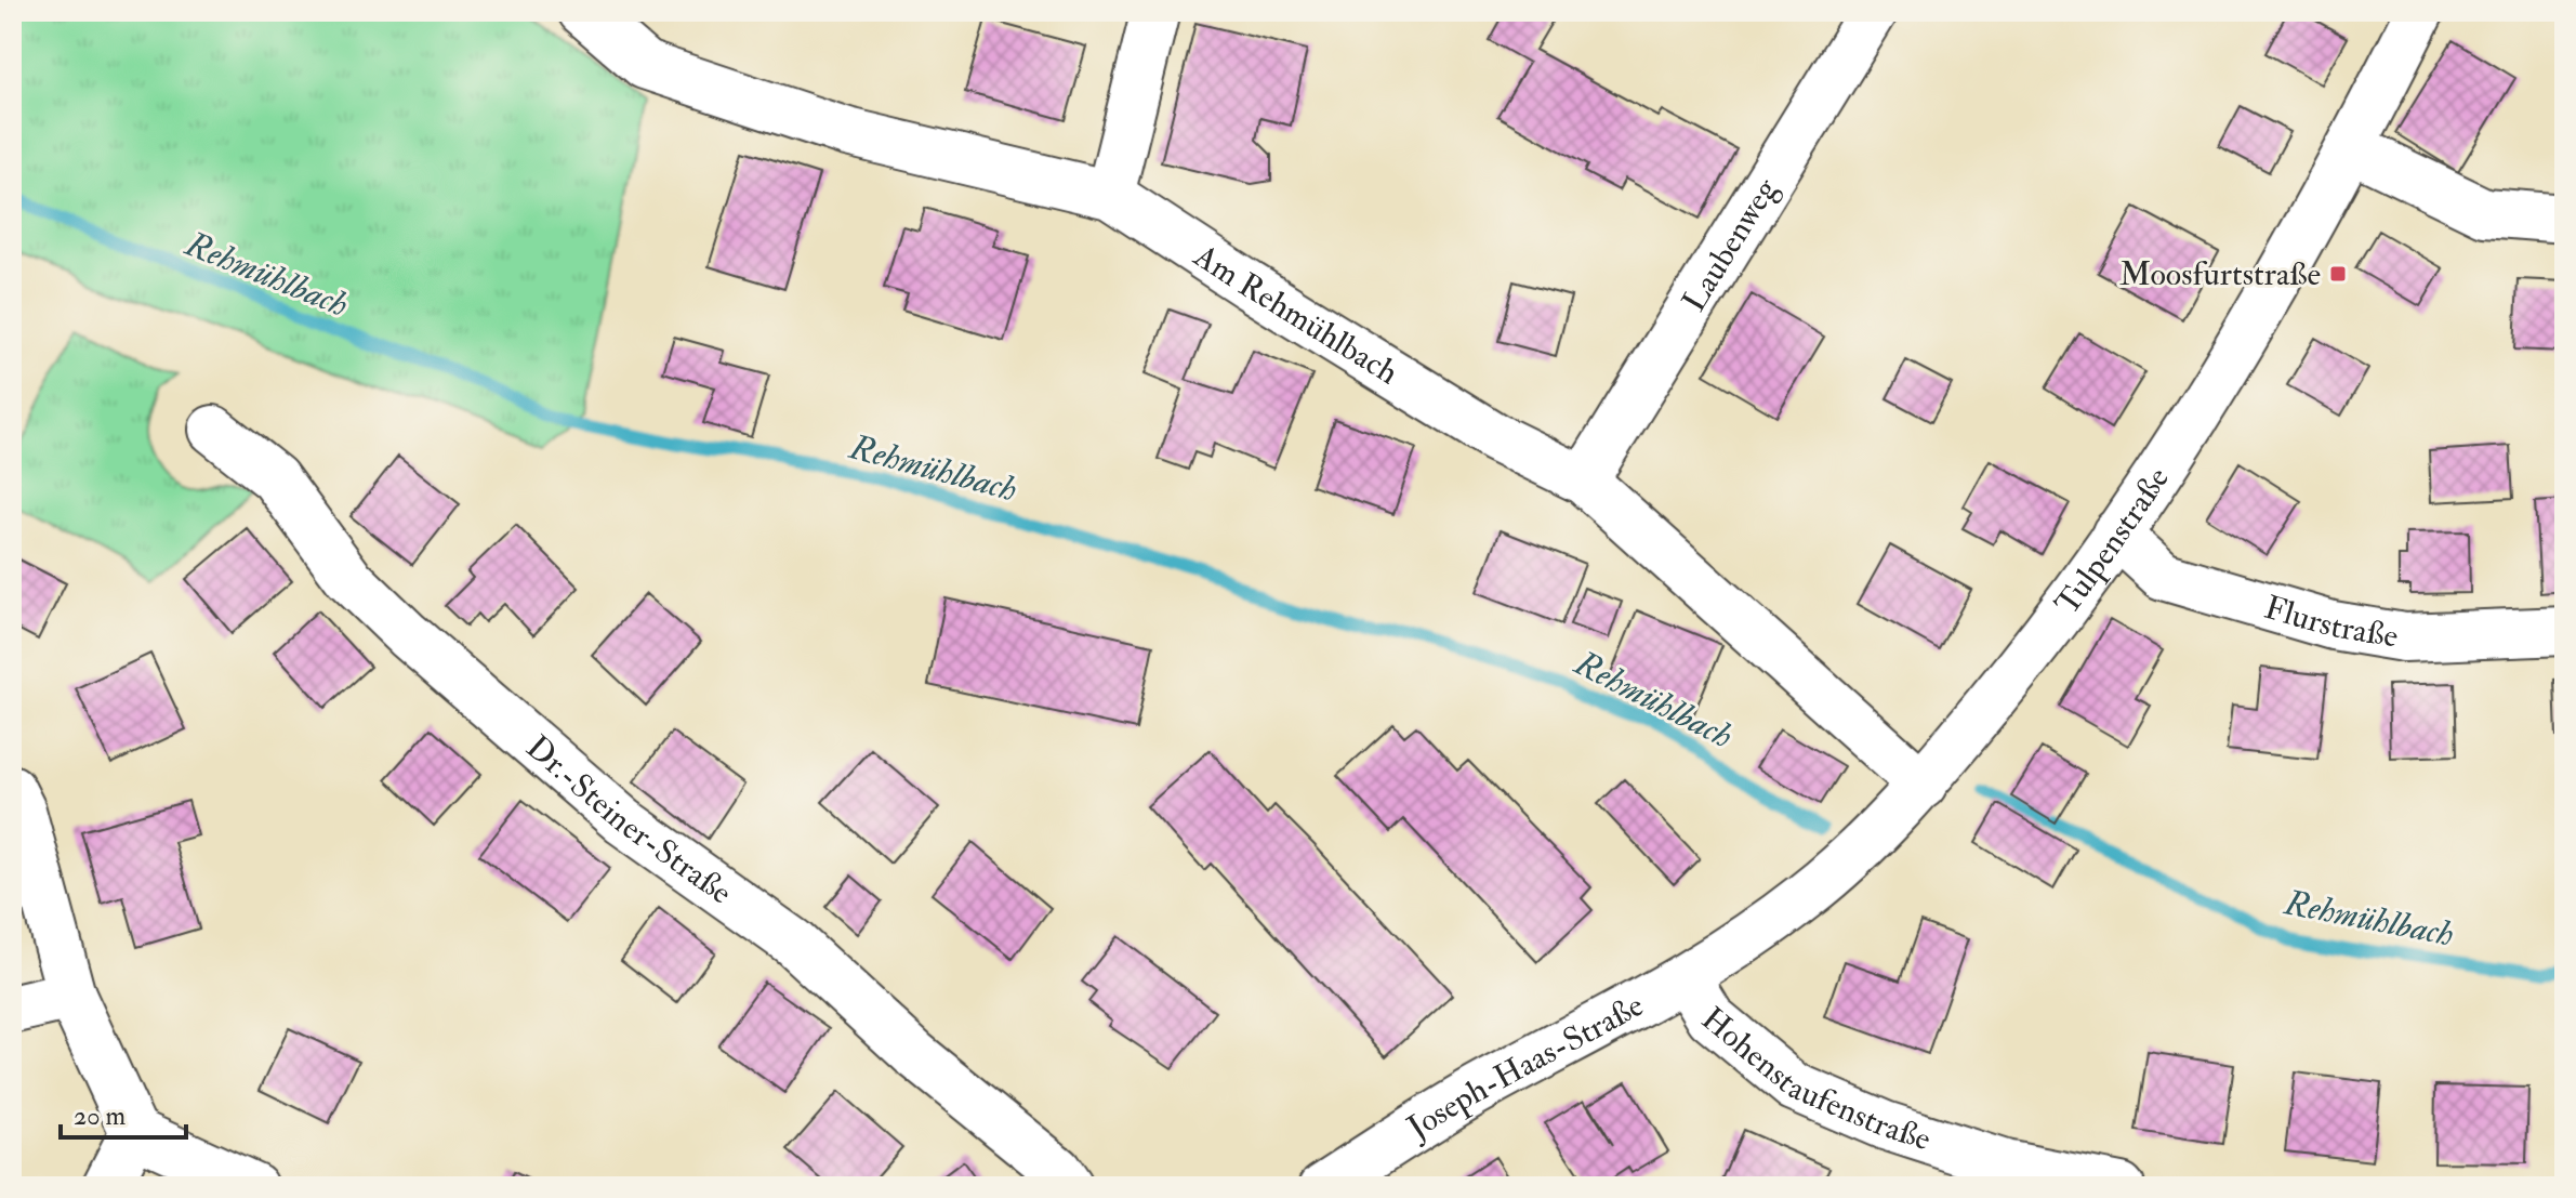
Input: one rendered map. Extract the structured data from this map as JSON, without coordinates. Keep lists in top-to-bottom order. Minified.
{"streets":{"street":["Laubenweg","Am Rehmühlbach","Tulpenstraße","Flurstraße","Dr.-Steiner-Straße","Joseph-Haas-Straße","Hohenstaufenstraße"]},"crossings":[["Laubenweg","Am Rehmühlbach"],["Am Rehmühlbach","Tulpenstraße"],["Tulpenstraße","Flurstraße"],["Tulpenstraße","Joseph-Haas-Straße"],["Tulpenstraße","Hohenstaufenstraße"],["Joseph-Haas-Straße","Hohenstaufenstraße"]],"water":["Rehmühlbach"],"places":{"transit":["Moosfurtstraße"]},"scale_bar":"20 m"}
